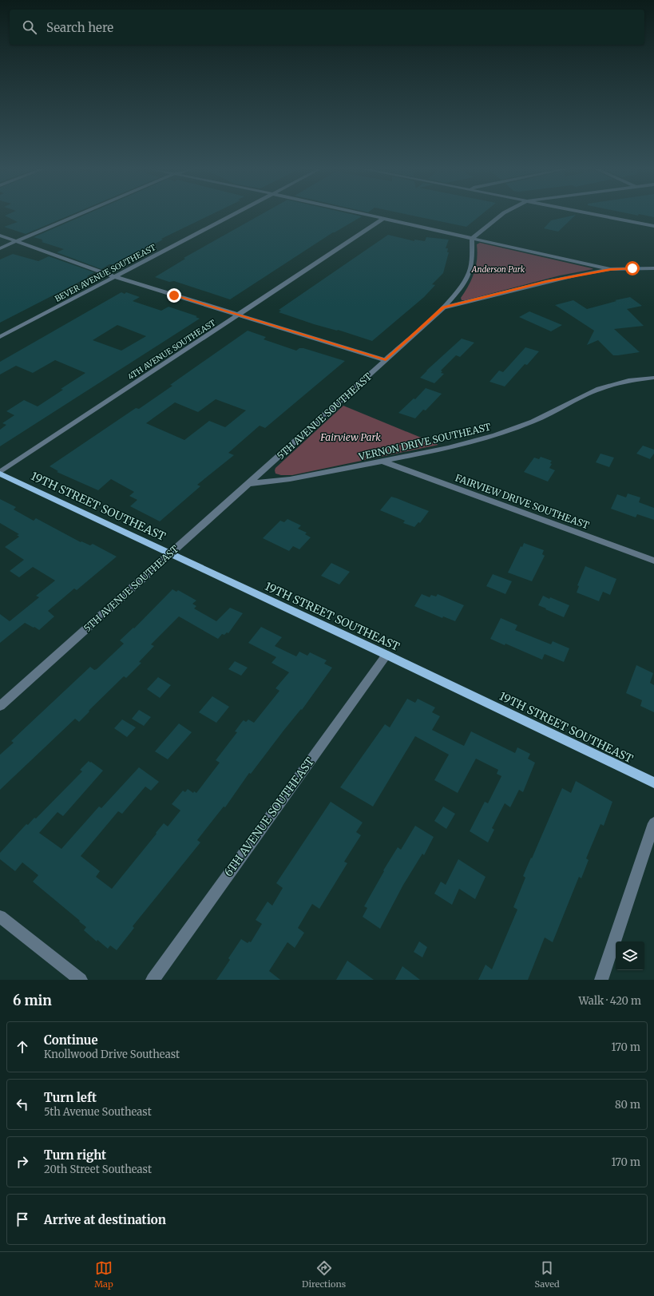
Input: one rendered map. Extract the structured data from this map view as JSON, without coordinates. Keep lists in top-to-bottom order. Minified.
{"streets":{"main road":["19TH STREET SOUTHEAST"],"street":["BEVER AVENUE SOUTHEAST","4TH AVENUE SOUTHEAST","5TH AVENUE SOUTHEAST","VERNON DRIVE SOUTHEAST","FAIRVIEW DRIVE SOUTHEAST","6TH AVENUE SOUTHEAST"]},"crossings":[["4TH AVENUE SOUTHEAST","19TH STREET SOUTHEAST"],["5TH AVENUE SOUTHEAST","VERNON DRIVE SOUTHEAST"],["5TH AVENUE SOUTHEAST","19TH STREET SOUTHEAST"],["VERNON DRIVE SOUTHEAST","FAIRVIEW DRIVE SOUTHEAST"],["19TH STREET SOUTHEAST","6TH AVENUE SOUTHEAST"]],"parks":["Anderson Park","Fairview Park"],"page":{"search":"Search here","heading":["6 min","Walk · 420 m"],"list":[["Continue","Knollwood Drive Southeast","170 m"],["Turn left","5th Avenue Southeast","80 m"],["Turn right","20th Street Southeast","170 m"],"Arrive at destination"],"nav":["Map","Directions","Saved"]}}
